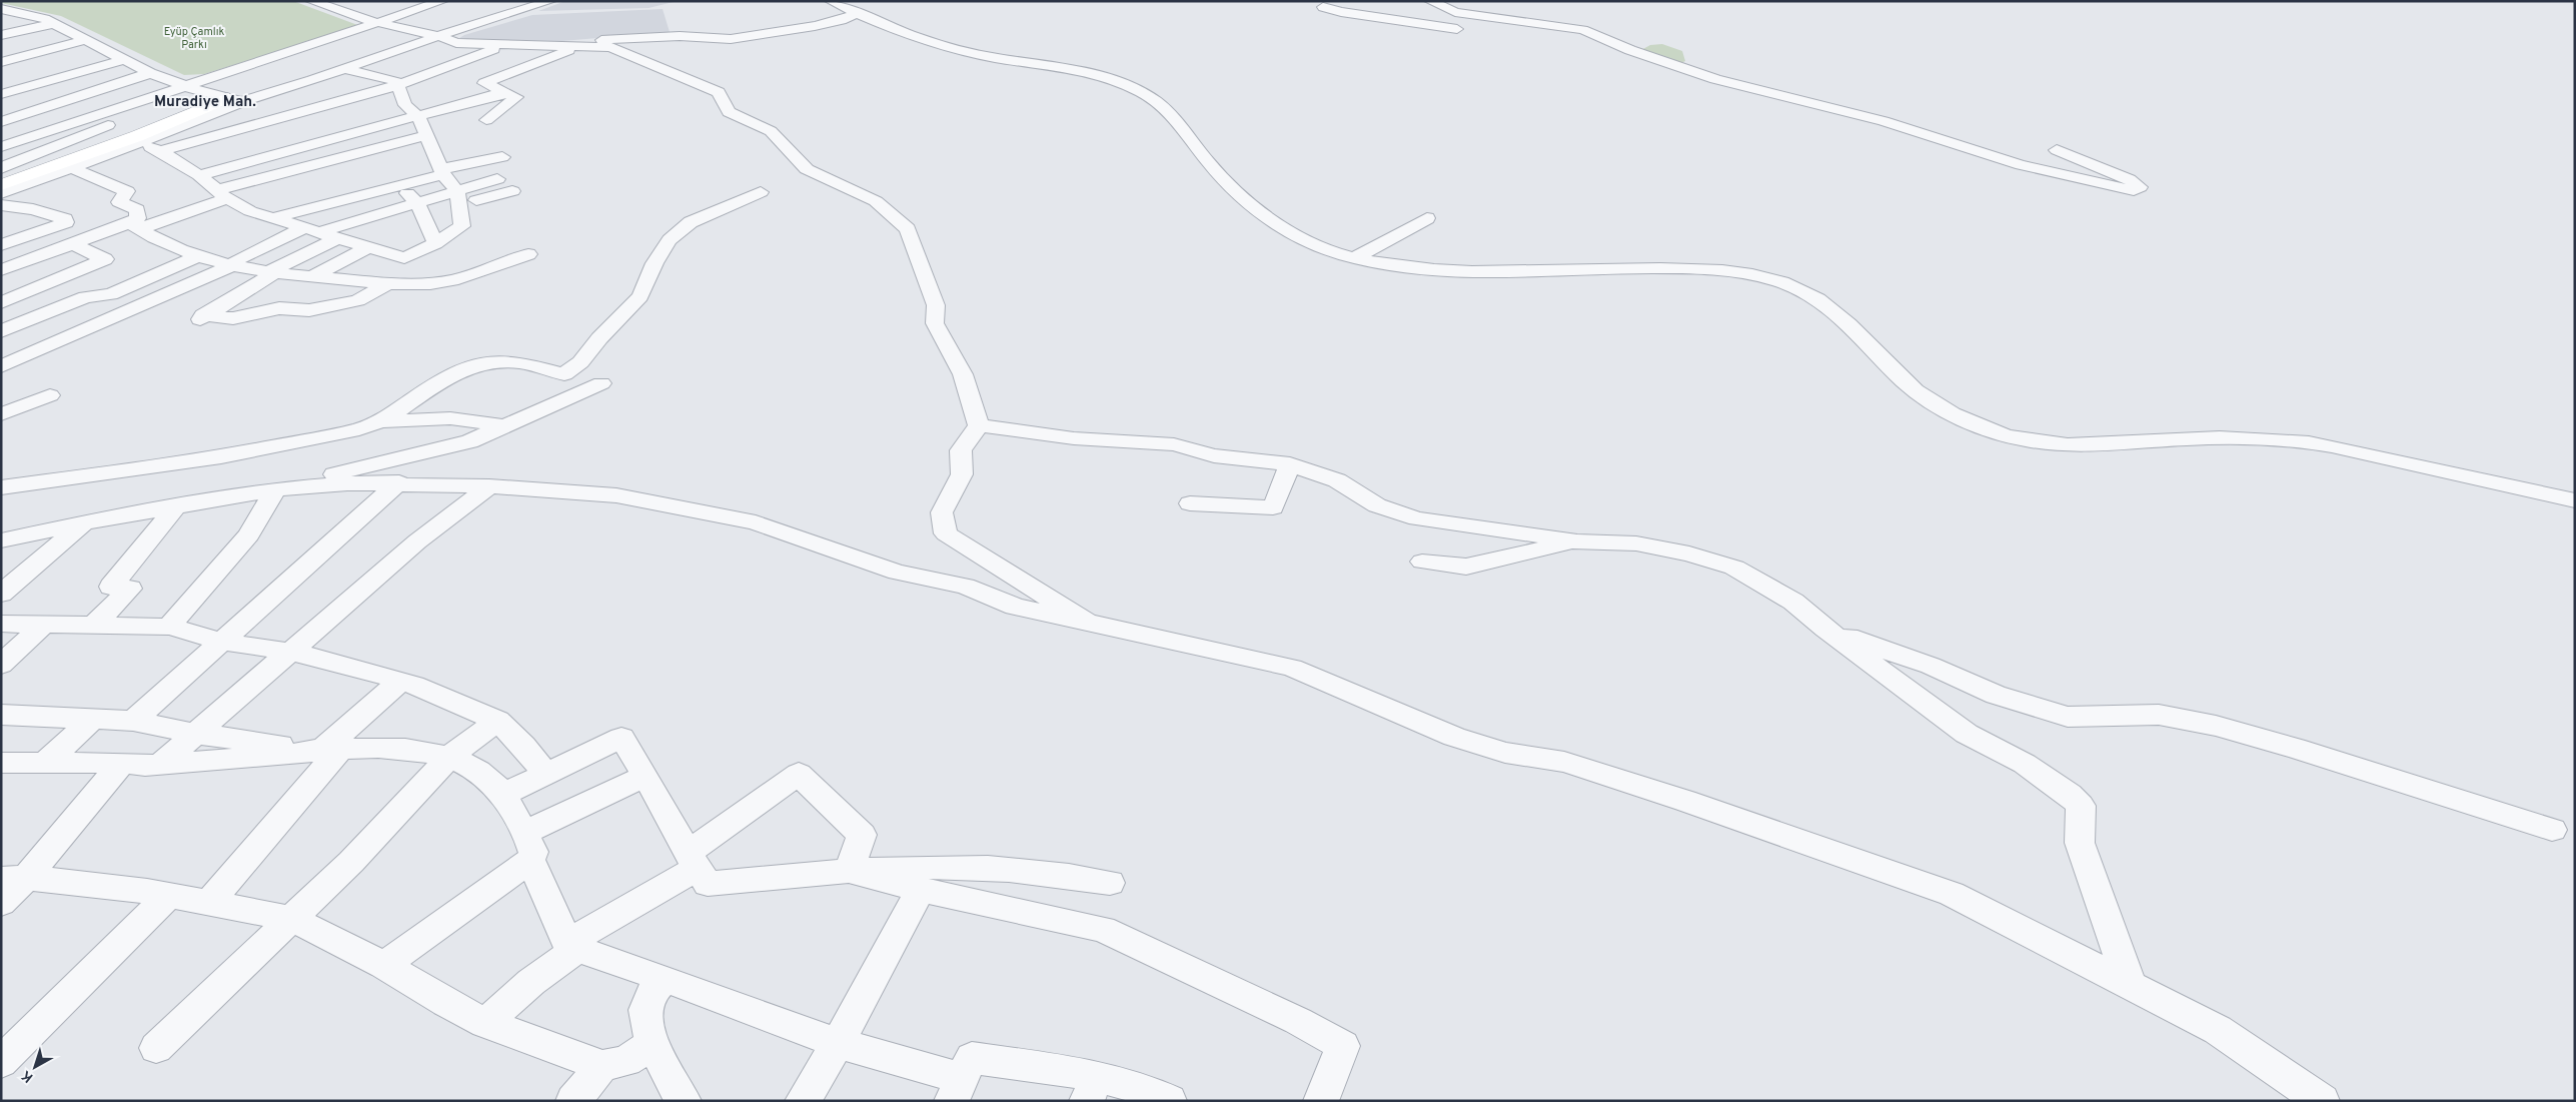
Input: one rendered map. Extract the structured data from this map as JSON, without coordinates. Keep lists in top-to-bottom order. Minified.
{"districts":["Muradiye Mah."],"parks":["Eyüp Çamlık Parkı"],"north":"bottom left"}
